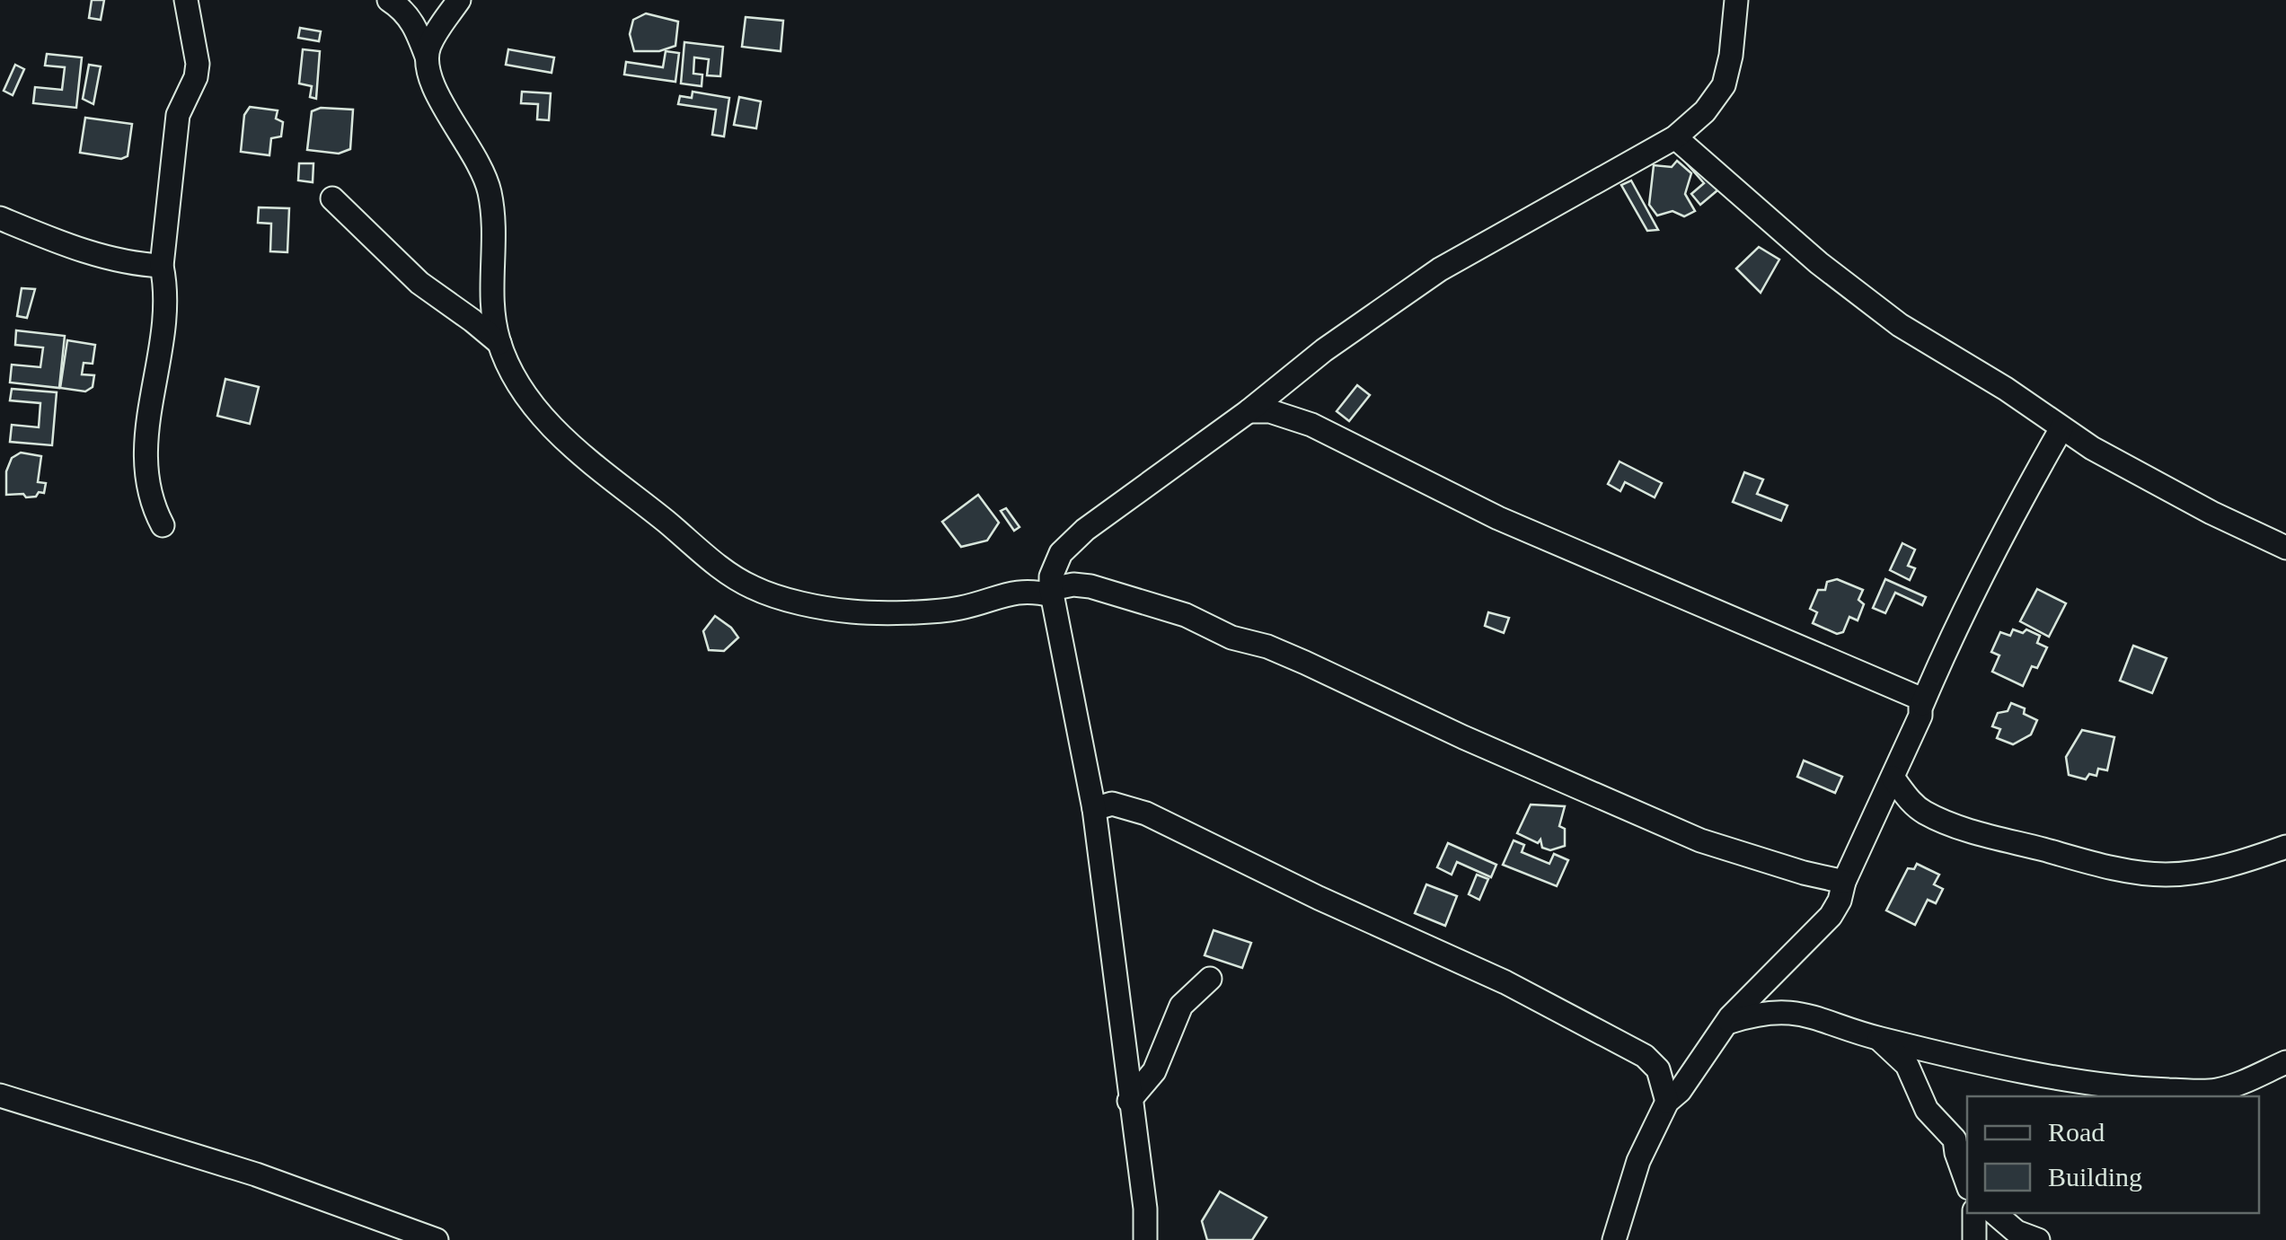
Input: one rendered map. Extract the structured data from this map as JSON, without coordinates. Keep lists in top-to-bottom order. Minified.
{"legend":["Road","Building"]}
